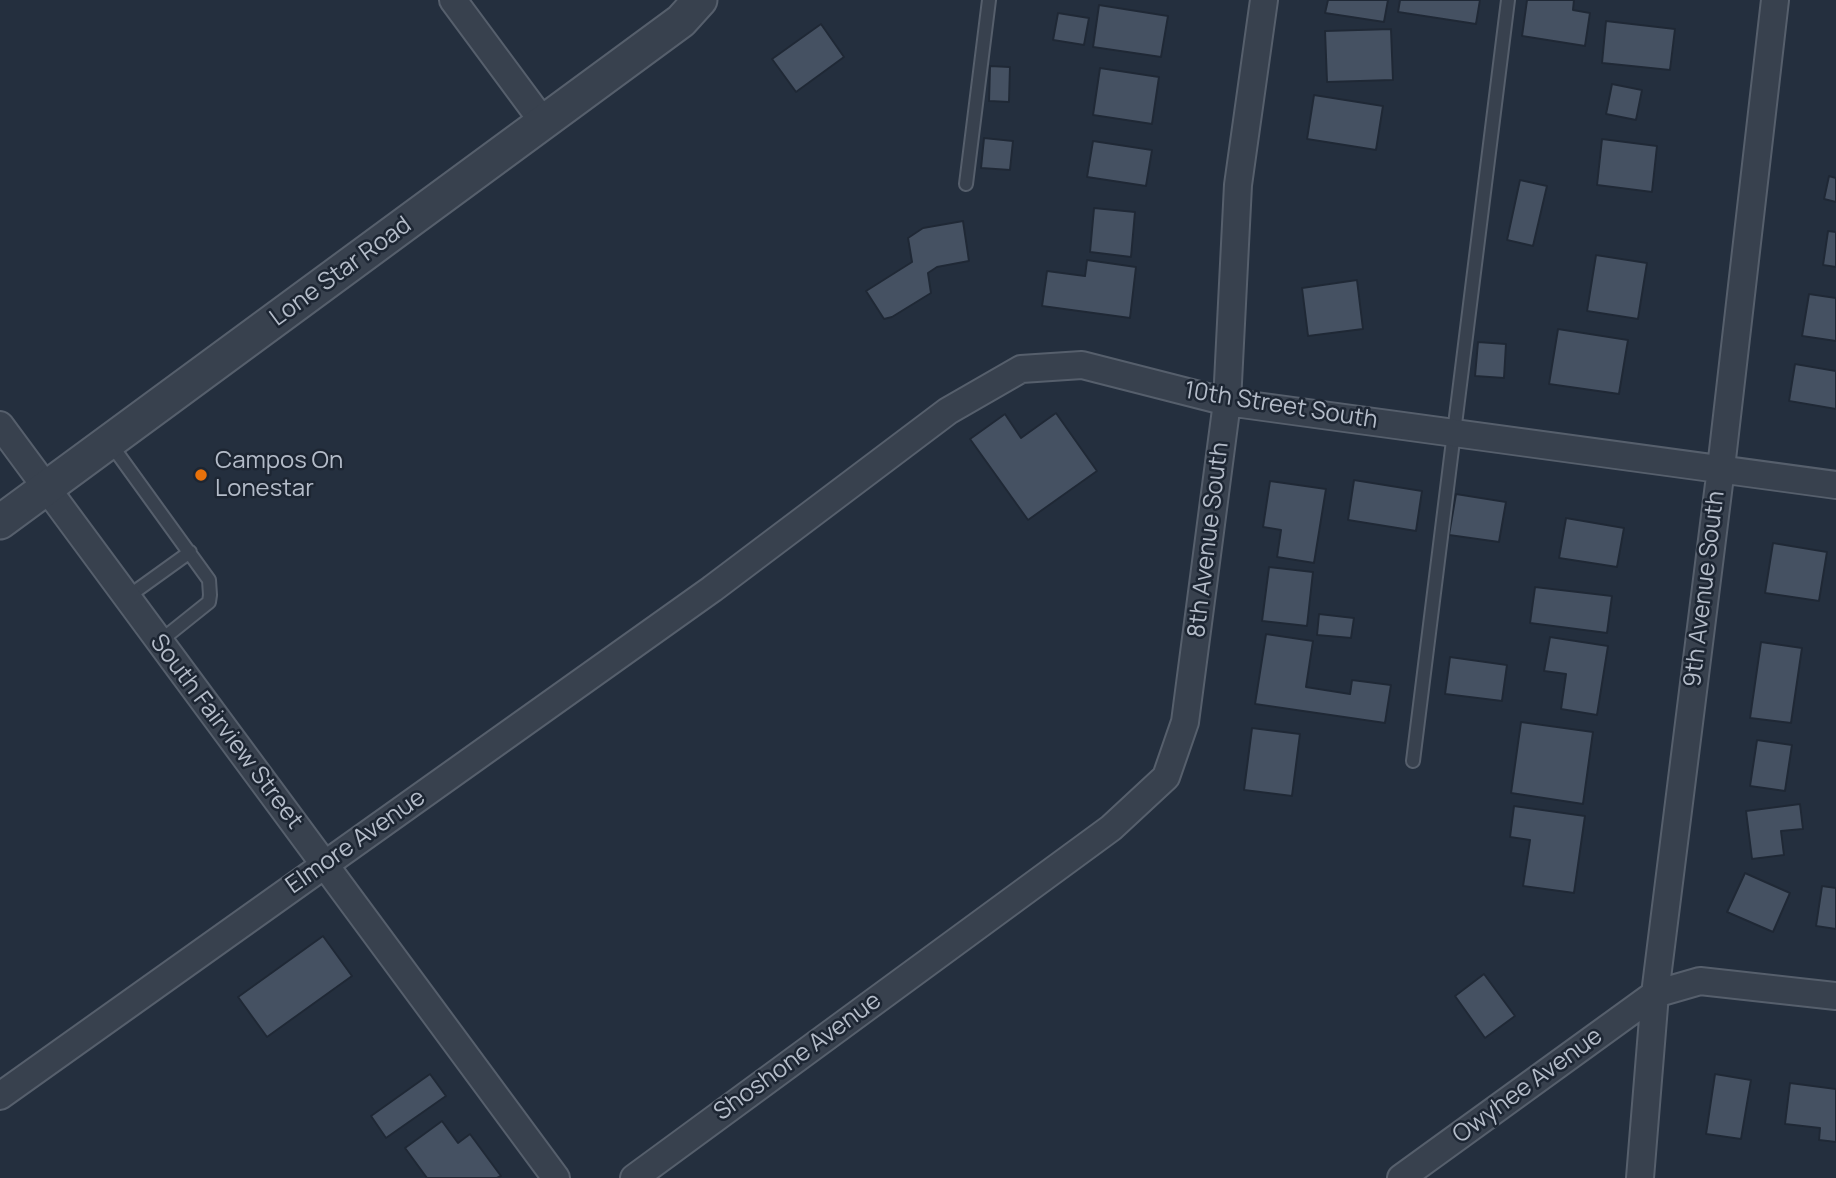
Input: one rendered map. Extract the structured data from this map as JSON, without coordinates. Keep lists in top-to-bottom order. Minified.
{"streets":{"street":["Lone Star Road","10th Street South","8th Avenue South","9th Avenue South","South Fairview Street","Elmore Avenue","Shoshone Avenue","Owyhee Avenue"]},"crossings":[["Lone Star Road","South Fairview Street"],["10th Street South","8th Avenue South"],["10th Street South","9th Avenue South"],["10th Street South","Elmore Avenue"],["8th Avenue South","Shoshone Avenue"],["9th Avenue South","Owyhee Avenue"],["South Fairview Street","Elmore Avenue"]],"places":["Campos On Lonestar"]}
